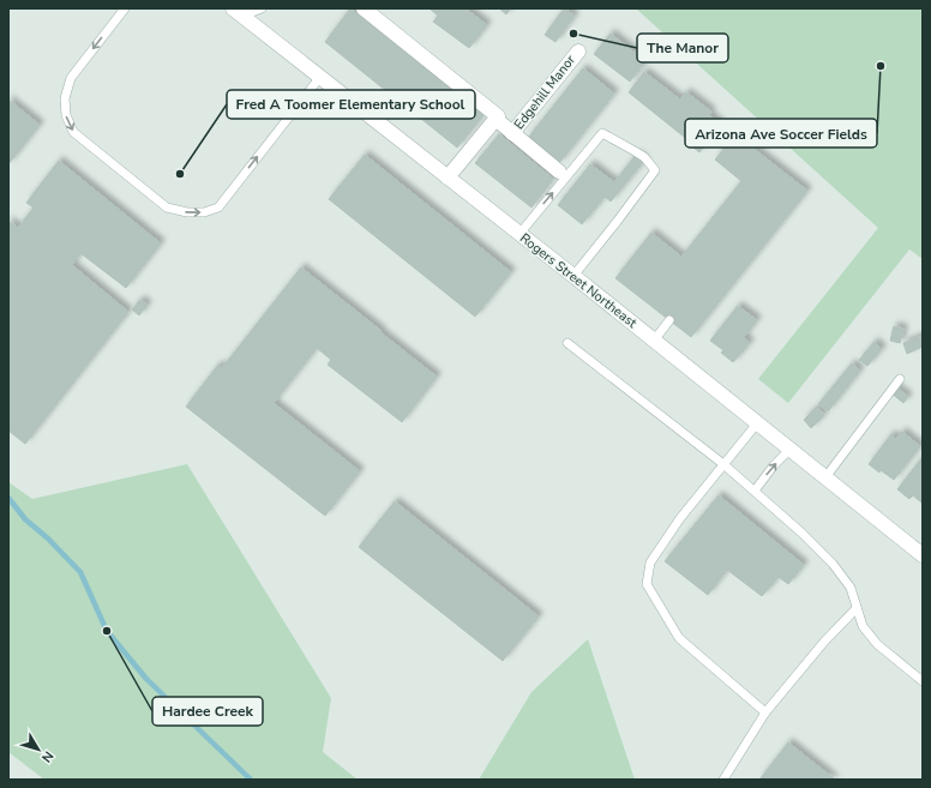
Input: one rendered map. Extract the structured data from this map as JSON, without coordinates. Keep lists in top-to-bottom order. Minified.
{"streets":{"street":["Edgehill Manor","Rogers Street Northeast"]},"crossings":[["Edgehill Manor","Rogers Street Northeast"]],"places":["The Manor","Arizona Ave Soccer Fields","Fred A Toomer Elementary School","Hardee Creek"],"north":"bottom right"}
